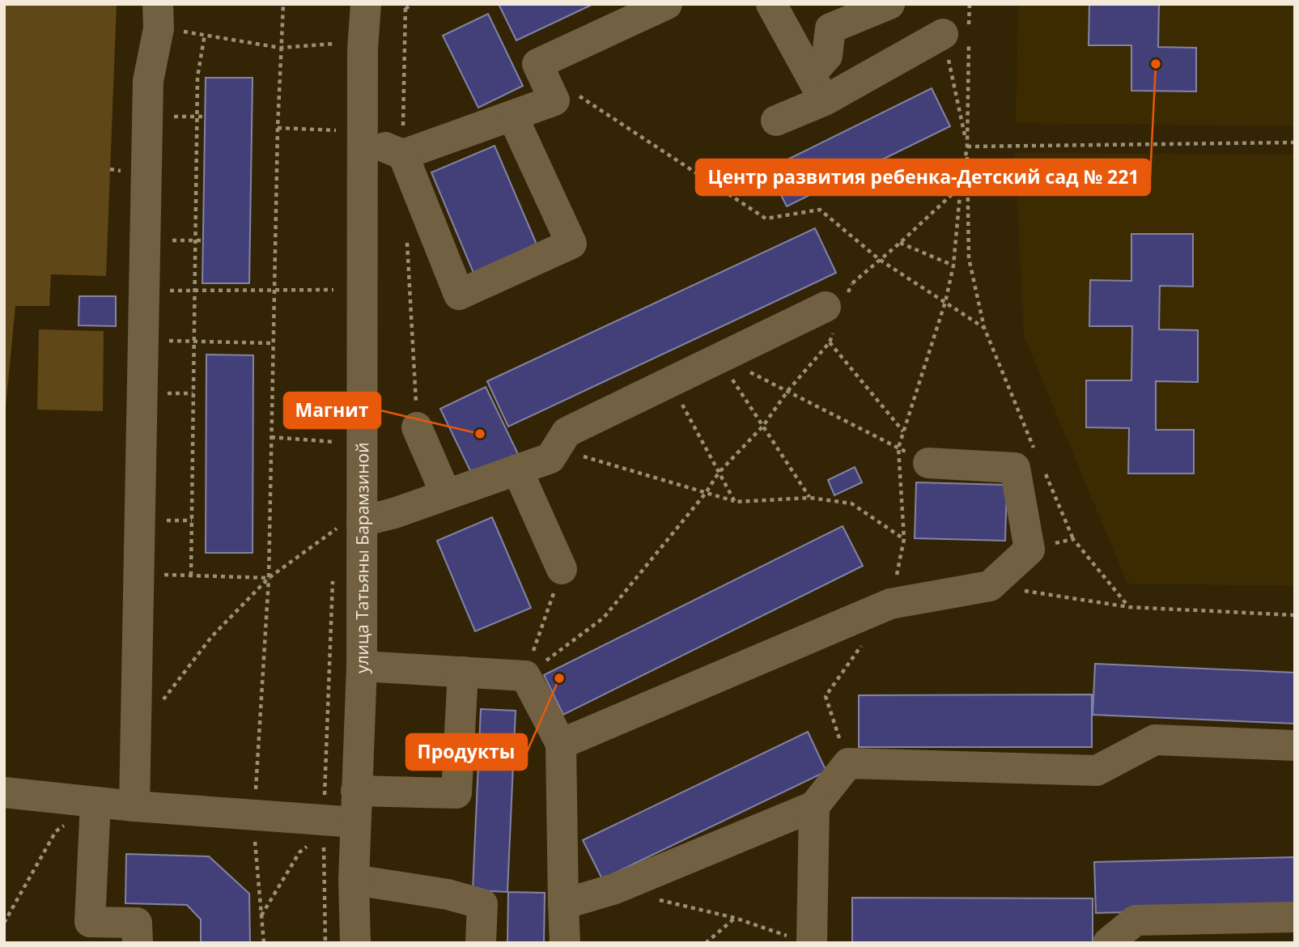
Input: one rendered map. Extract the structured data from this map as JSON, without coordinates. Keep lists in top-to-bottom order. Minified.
{"streets":{"street":["улица Татьяны Барамзиной"]},"places":["Центр развития ребенка-Детский сад № 221","Магнит","Продукты"]}
